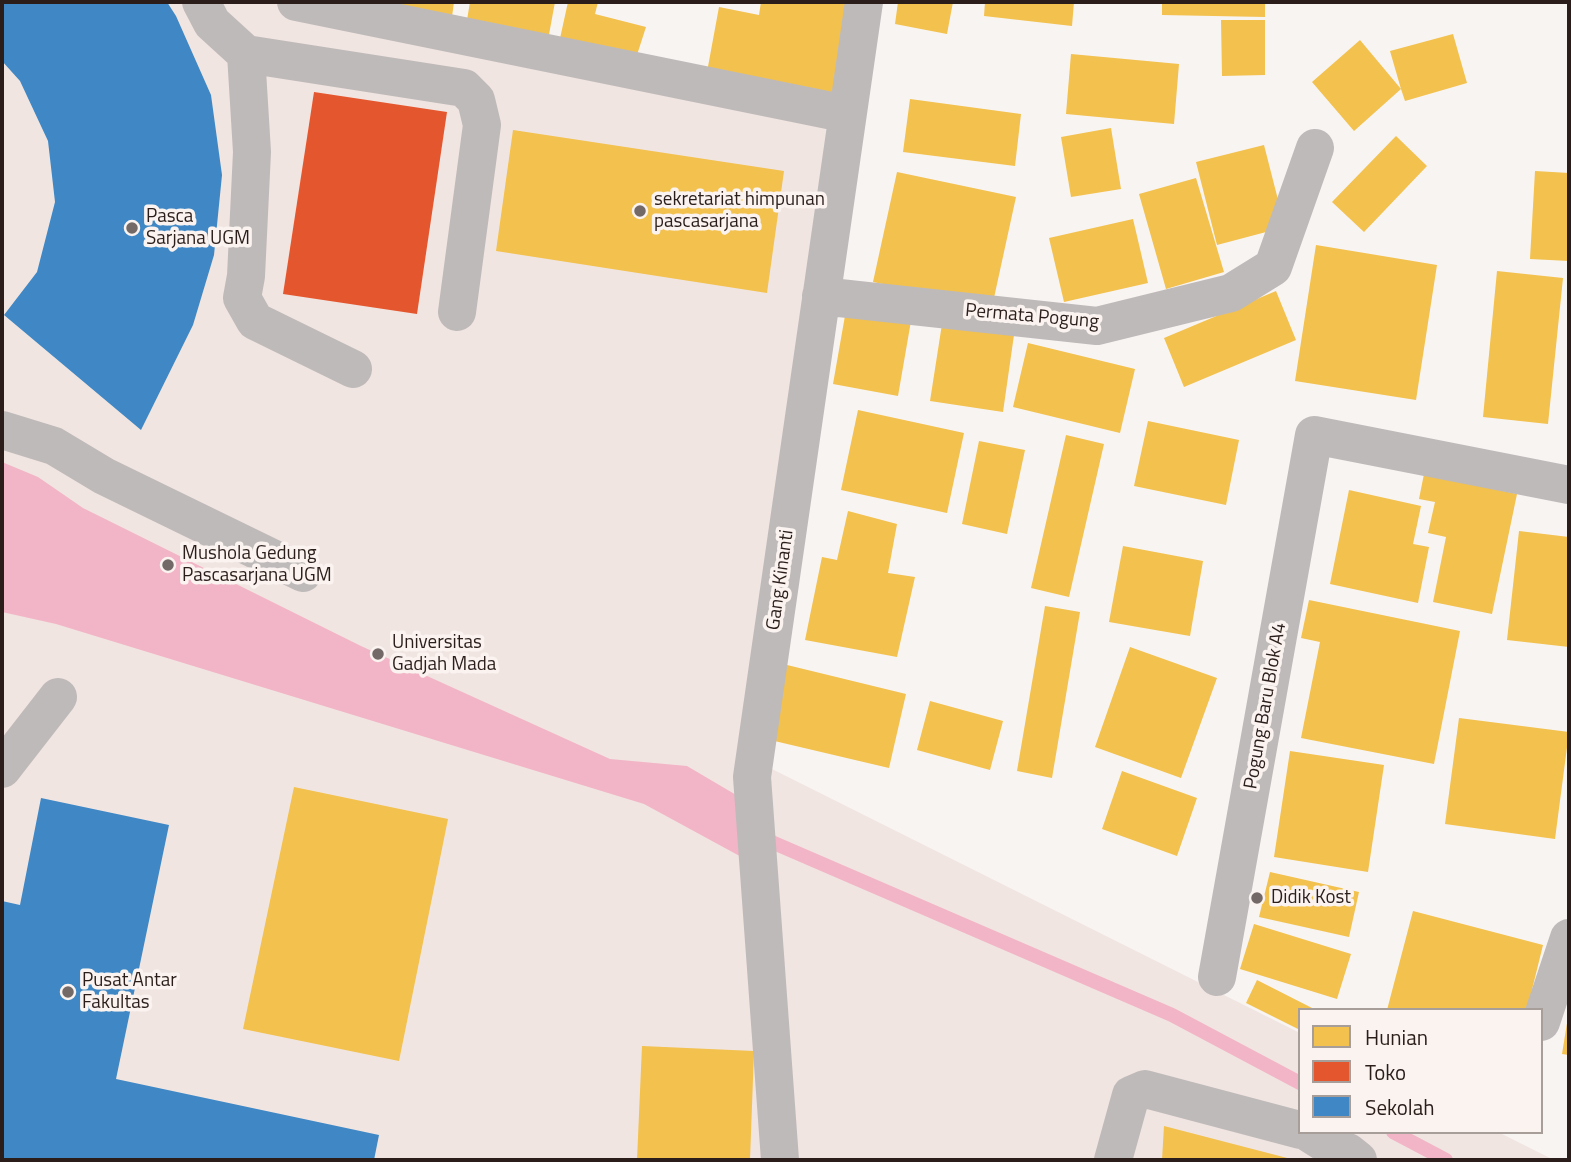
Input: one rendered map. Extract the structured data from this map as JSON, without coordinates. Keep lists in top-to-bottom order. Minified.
{"streets":{"street":["Permata Pogung","Gang Kinanti","Pogung Baru Blok A4"]},"crossings":[["Permata Pogung","Gang Kinanti"]],"places":["sekretariat himpunan pascasarjana","Pasca Sarjana UGM","Mushola Gedung Pascasarjana UGM","Universitas Gadjah Mada","Didik Kost","Pusat Antar Fakultas"],"legend":["Hunian","Toko","Sekolah"]}
